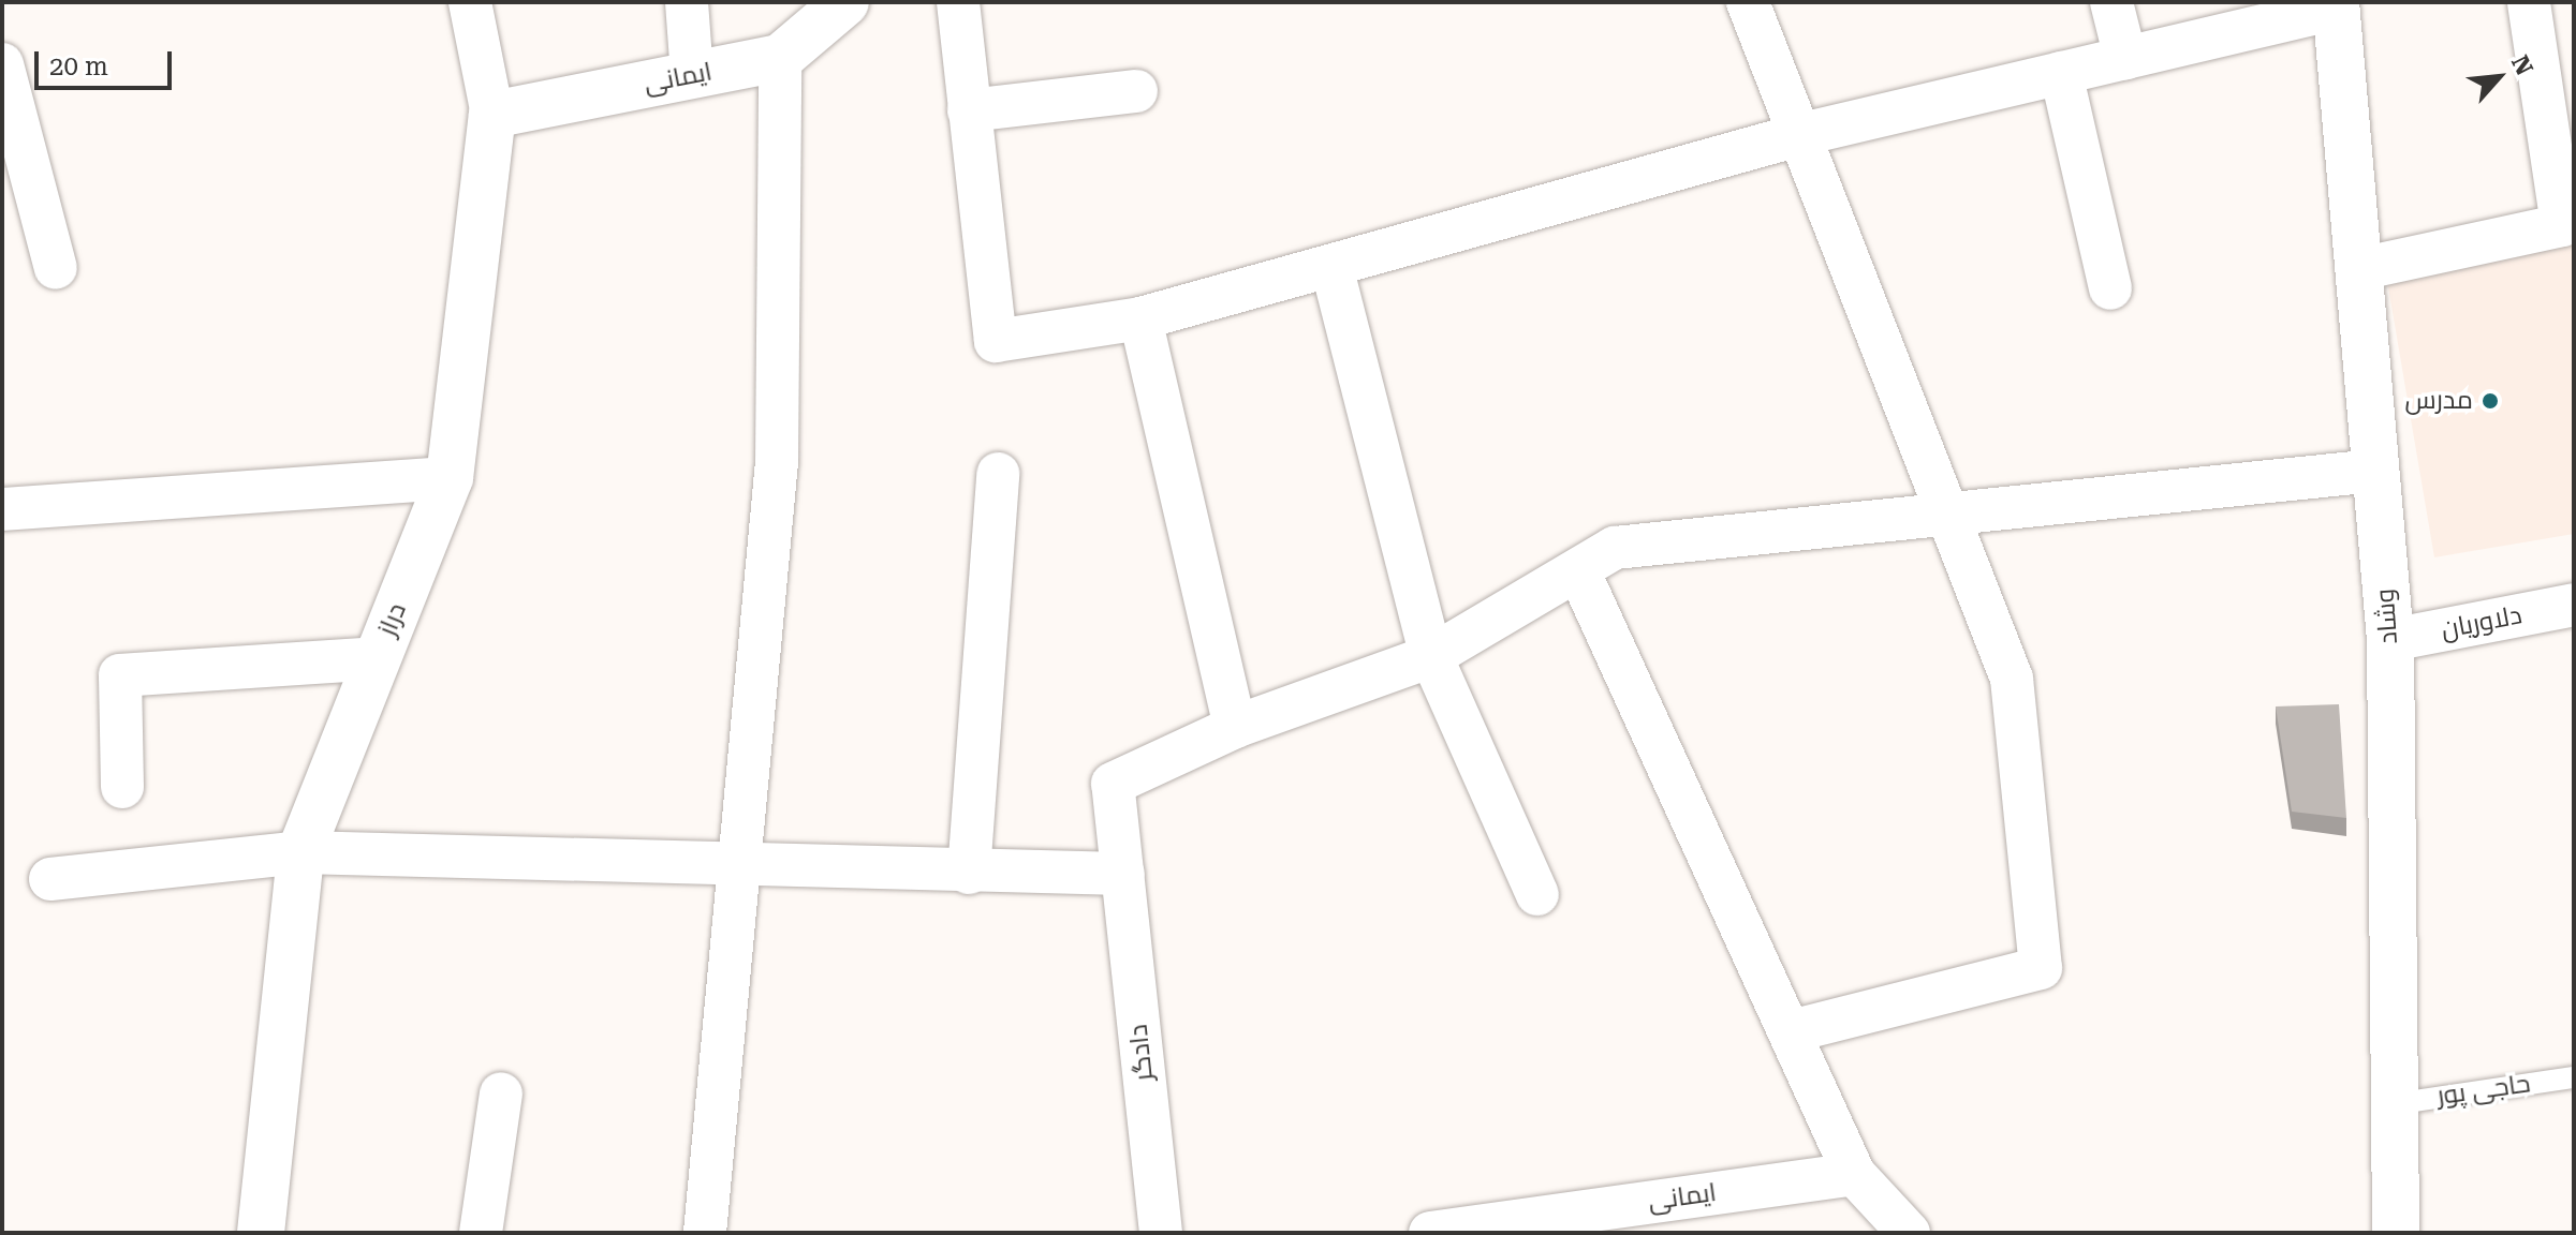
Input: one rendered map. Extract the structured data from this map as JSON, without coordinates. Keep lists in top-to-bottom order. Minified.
{"streets":{"street":["ایمانی","وشاد","دراز","دلاوریان","دادگر"],"lane":["حاجی پور"]},"crossings":[["ایمانی","دراز"],["وشاد","دلاوریان"],["وشاد","حاجی پور"]],"places":["مدرس"],"scale_bar":"20 m","north":"top right"}
